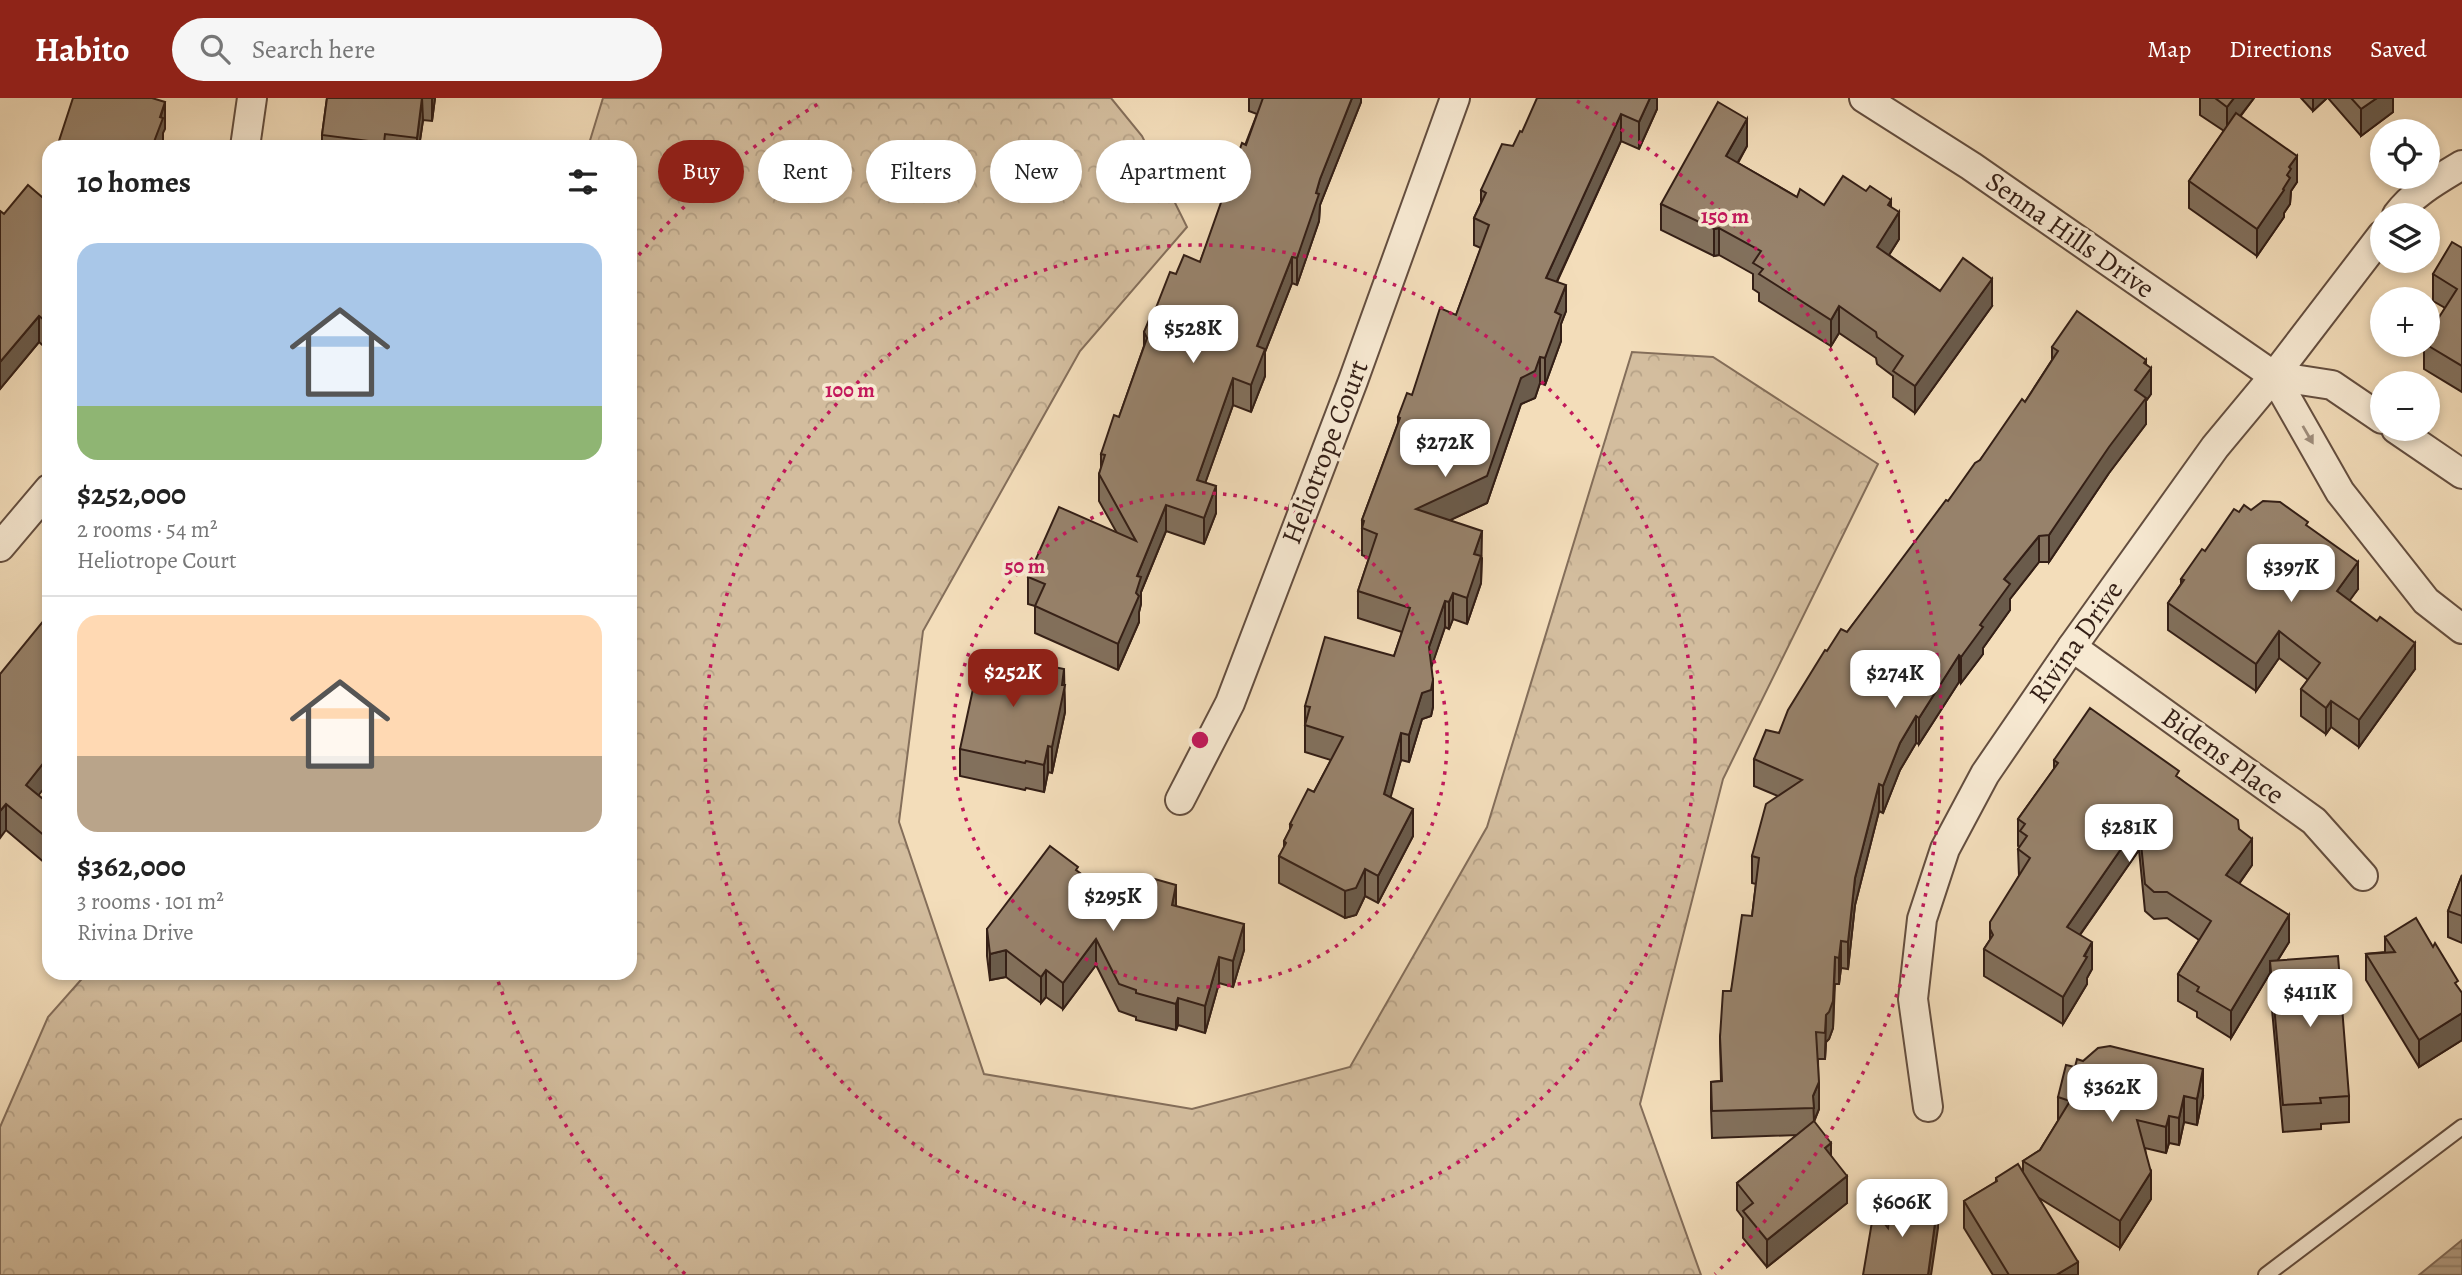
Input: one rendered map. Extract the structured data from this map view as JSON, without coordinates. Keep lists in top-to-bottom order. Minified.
{"streets":{"street":["Senna Hills Drive","Heliotrope Court","Rivina Drive","Bidens Place"]},"crossings":[["Senna Hills Drive","Rivina Drive"],["Rivina Drive","Bidens Place"]],"page":{"header":"Habito","search":"Search here","nav":["Map","Directions","Saved"],"map_buttons":["+","−"],"chip":["Buy","Rent","Filters","New","Apartment"],"heading":"10 homes","list":[{"name":"$252,000","note":"2 rooms · 54 m² · Heliotrope Court"},{"name":"$362,000","note":"3 rooms · 101 m² · Rivina Drive"}],"price":["$528K","$272K","$397K","$252K","$274K","$281K","$295K","$411K","$362K","$606K"]},"rings":["150 m","100 m","50 m"]}
